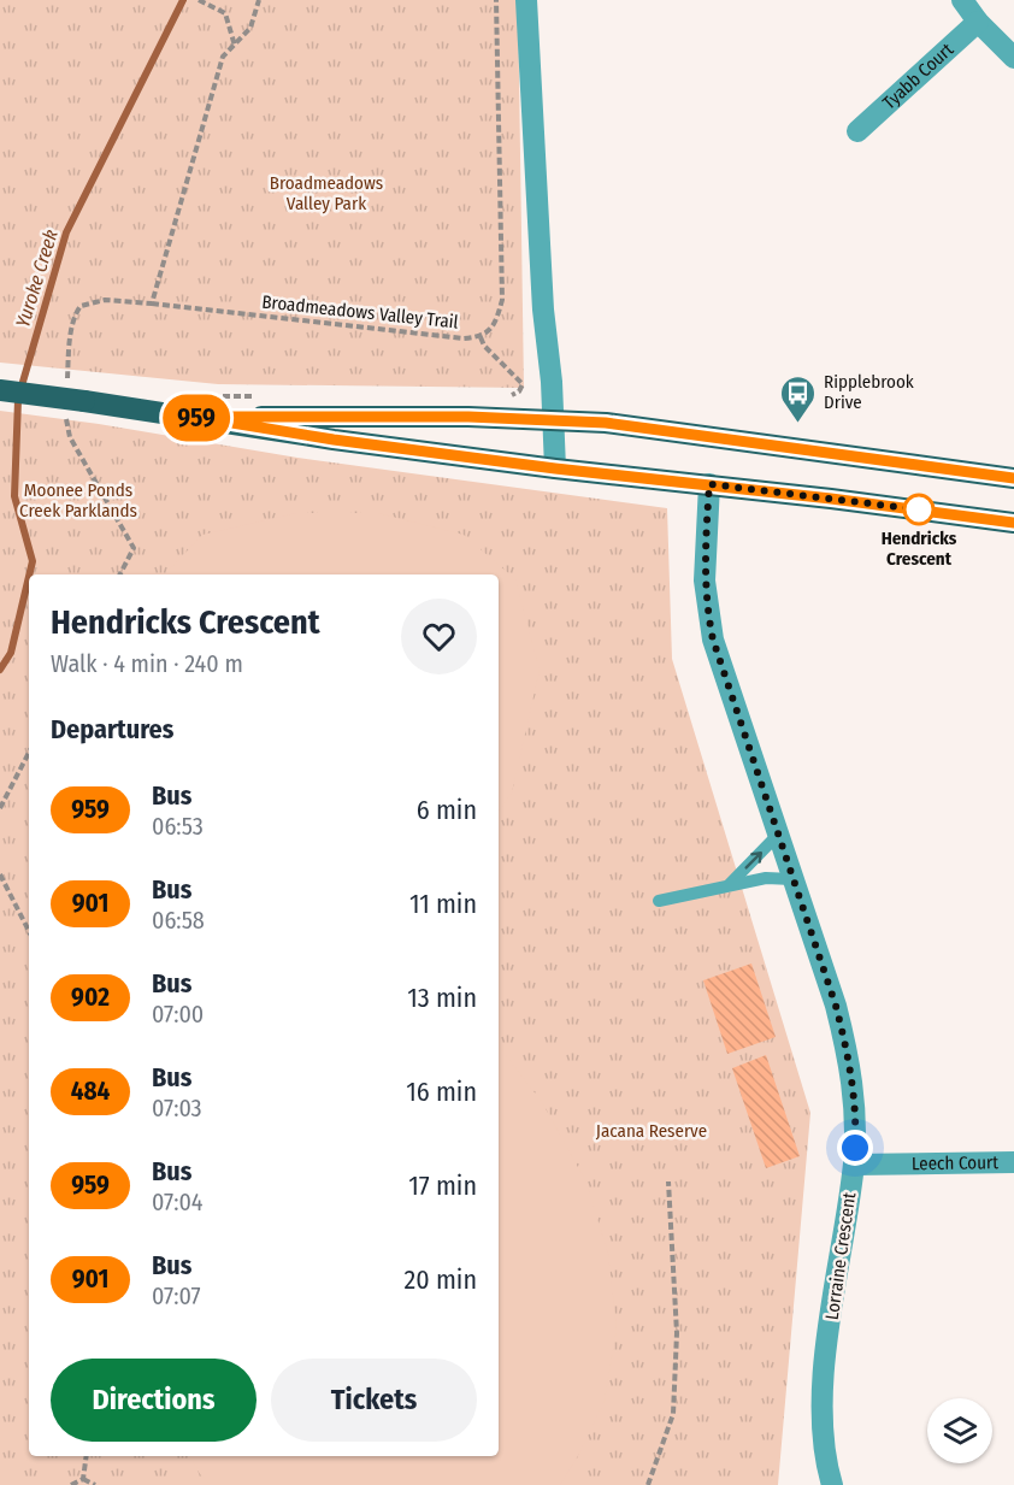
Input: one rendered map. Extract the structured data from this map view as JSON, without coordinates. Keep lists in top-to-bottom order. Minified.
{"streets":{"street":["Tyabb Court","Leech Court","Lorraine Crescent"],"path":["Broadmeadows Valley Trail"]},"crossings":[["Leech Court","Lorraine Crescent"]],"water":["Yuroke Creek"],"parks":["Broadmeadows Valley Park","Moonee Ponds Creek Parklands","Jacana Reserve"],"places":{"bus stop":["Ripplebrook Drive"],"other":["Hendricks Crescent"]},"lines":["bus line 959"],"page":{"on_map":"959","heading":[["Hendricks Crescent","Walk · 4 min · 240 m"],"Departures"],"list":[{"mark":"959","name":"Bus","note":"06:53","value":"6 min"},{"mark":"901","name":"Bus","note":"06:58","value":"11 min"},{"mark":"902","name":"Bus","note":"07:00","value":"13 min"},{"mark":"484","name":"Bus","note":"07:03","value":"16 min"},{"mark":"959","name":"Bus","note":"07:04","value":"17 min"},{"mark":"901","name":"Bus","note":"07:07","value":"20 min"}],"buttons":["Directions","Tickets"]}}
